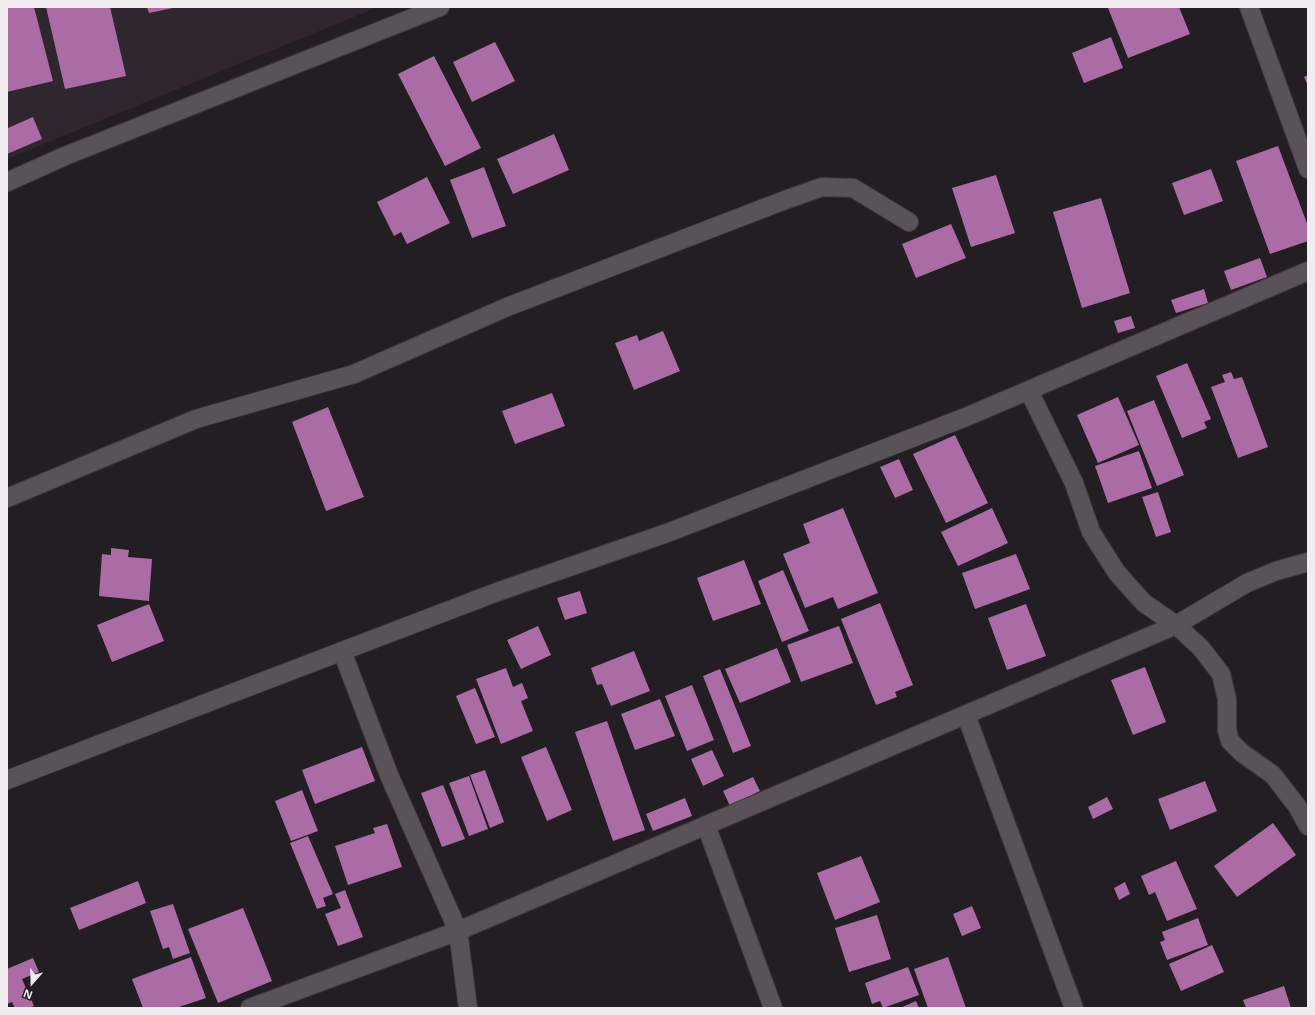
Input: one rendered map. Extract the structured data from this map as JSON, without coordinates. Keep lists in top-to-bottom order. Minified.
{"north":"bottom"}
